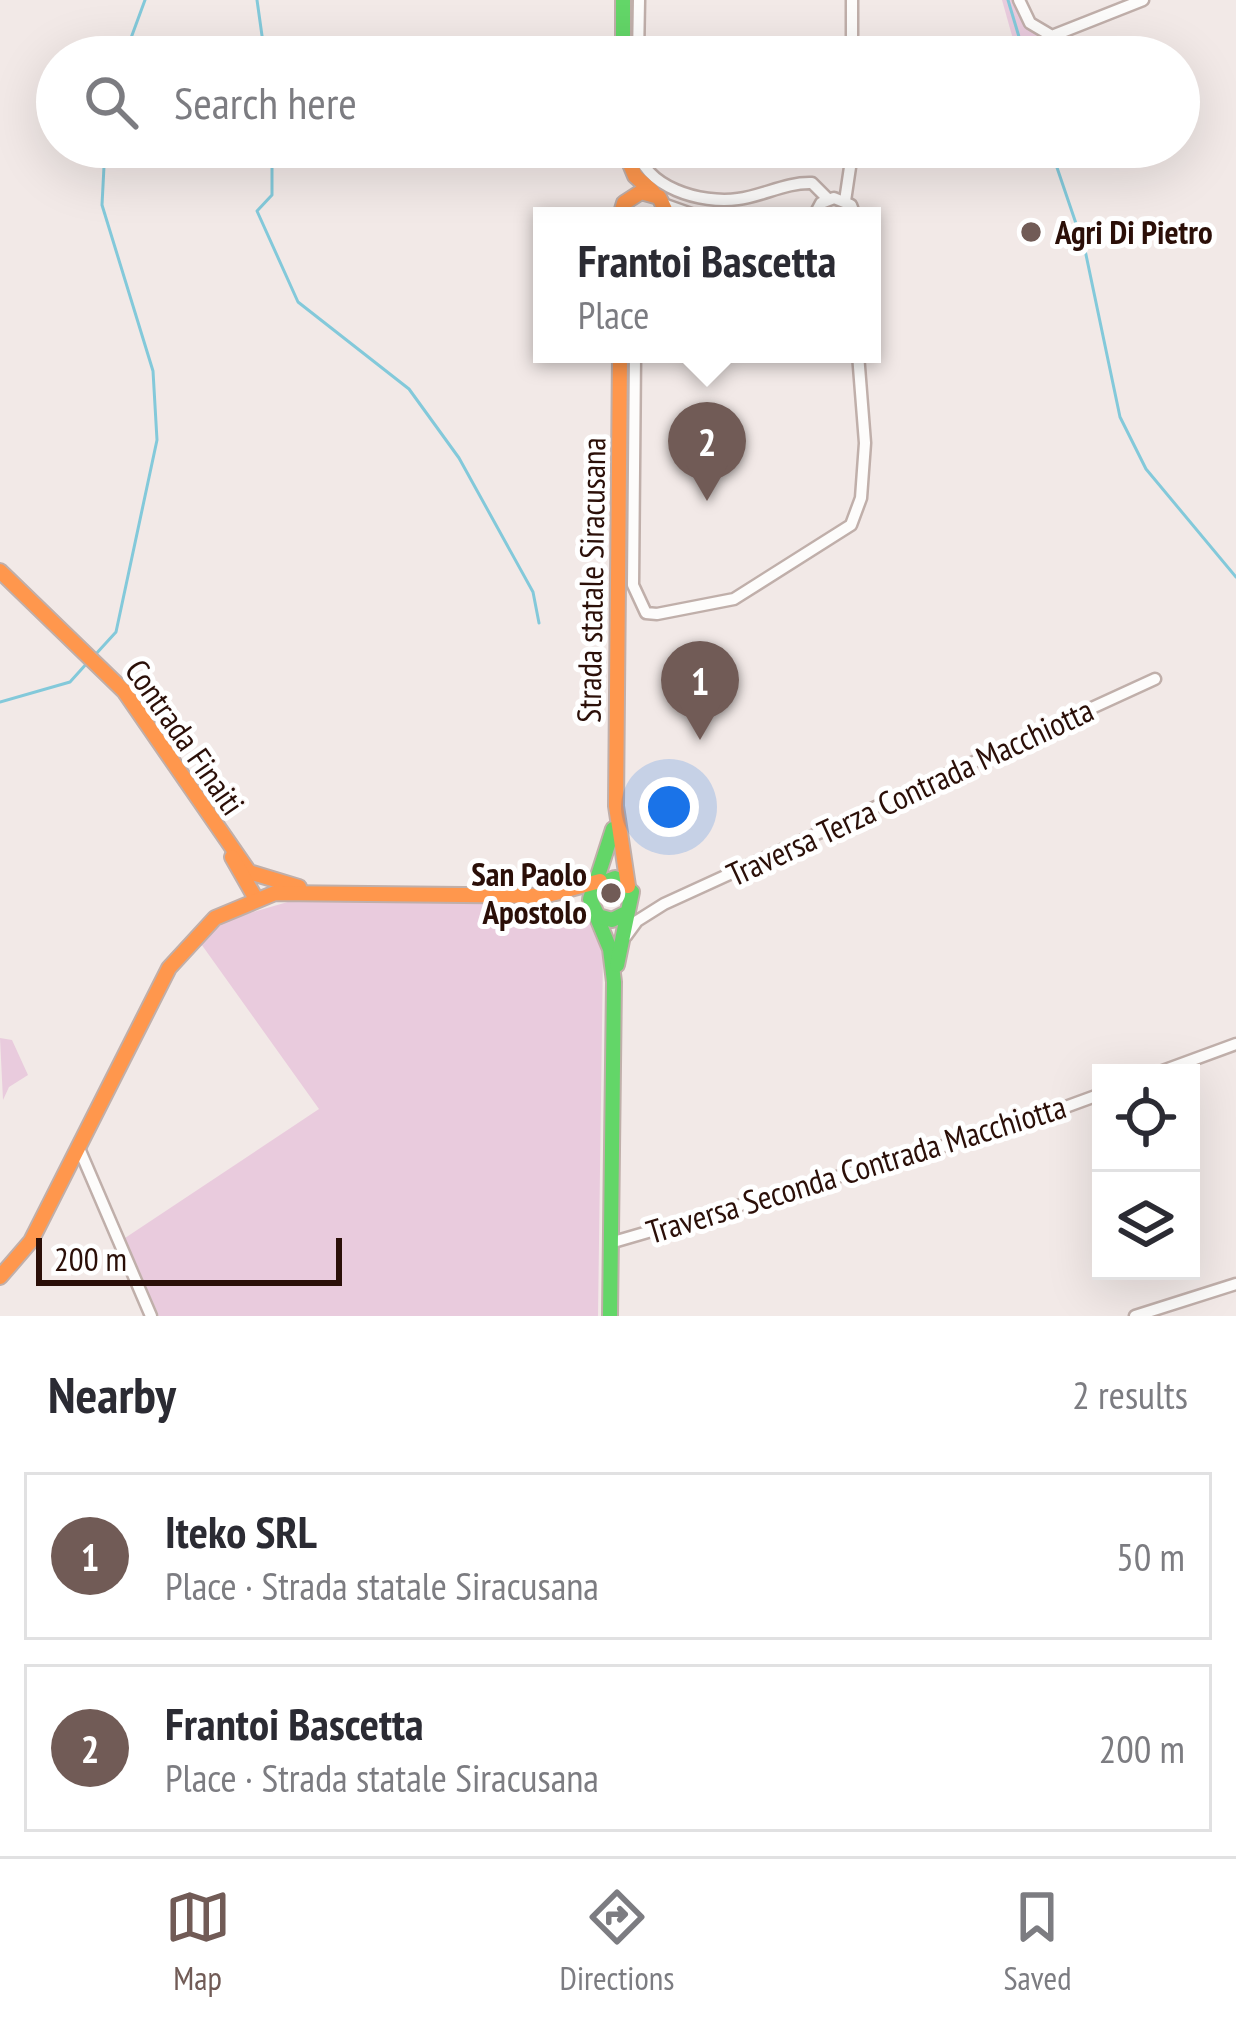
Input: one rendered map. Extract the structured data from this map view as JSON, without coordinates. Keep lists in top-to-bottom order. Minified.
{"streets":{"main road":["Strada statale Siracusana","Contrada Finaiti"],"street":["Traversa Terza Contrada Macchiotta","Traversa Seconda Contrada Macchiotta"]},"places":["Agri Di Pietro","San Paolo Apostolo"],"scale_bar":"200 m","page":{"search":"Search here","popup":["Frantoi Bascetta","Place"],"pins":["2","1"],"scale":"200 m","heading":["Nearby","2 results"],"list":[{"mark":"1","name":"Iteko SRL","note":"Place · Strada statale Siracusana","value":"50 m"},{"mark":"2","name":"Frantoi Bascetta","note":"Place · Strada statale Siracusana","value":"200 m"}],"nav":["Map","Directions","Saved"]}}
